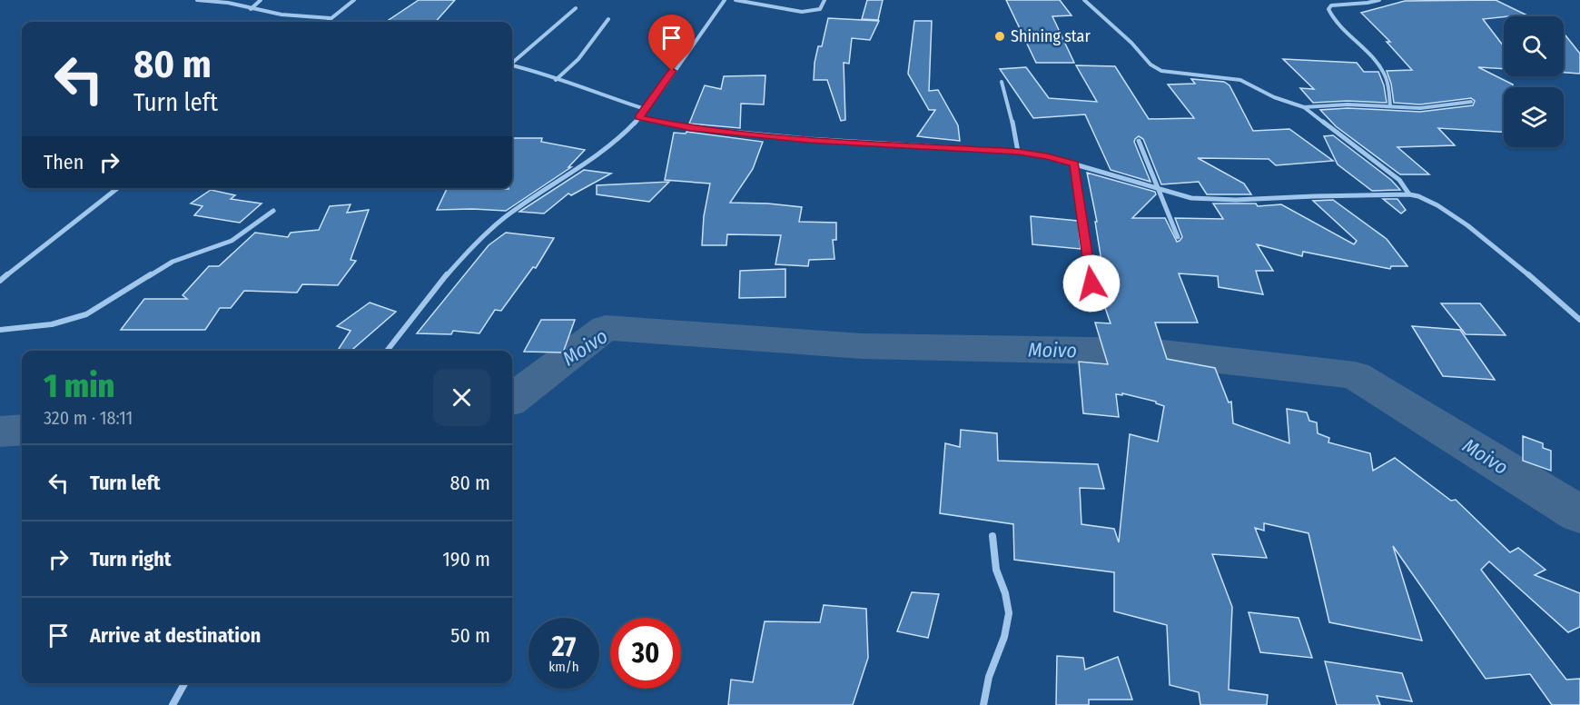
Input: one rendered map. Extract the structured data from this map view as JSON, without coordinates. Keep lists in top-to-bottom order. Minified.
{"water":["Moivo"],"places":["Shining star"],"page":{"turn":["80 m","Turn left"],"then":"Then","heading":["1 min","320 m · 18:11"],"list":[{"name":"Turn left","value":"80 m"},{"name":"Turn right","value":"190 m"},{"name":"Arrive at destination","value":"50 m"}],"speed":"27 km/h","limit":"30"}}
